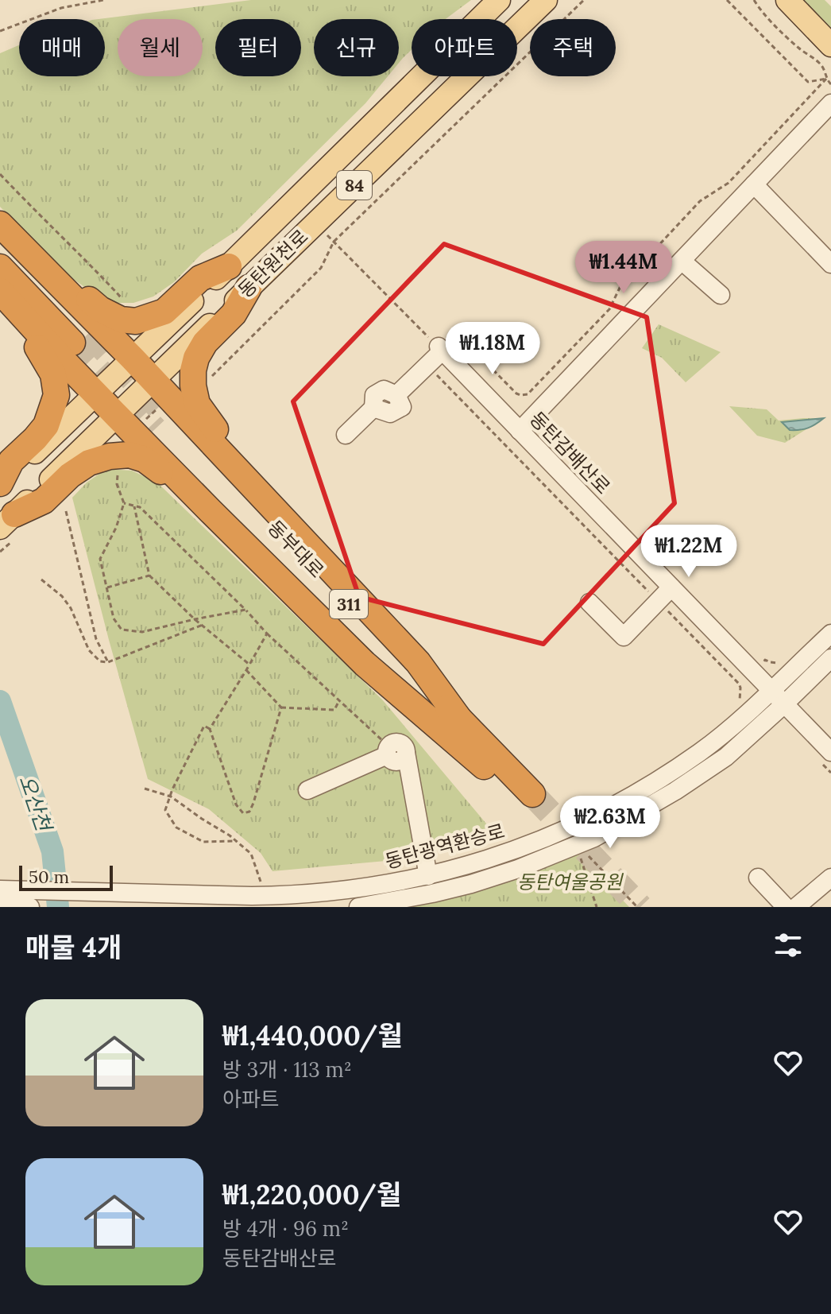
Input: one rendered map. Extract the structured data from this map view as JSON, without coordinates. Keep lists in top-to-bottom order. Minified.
{"streets":{"highway":["동부대로","311"],"main road":["84","동탄원천로"],"street":["동탄감배산로","동탄광역환승로"]},"crossings":[["동탄원천로","동부대로"],["동탄감배산로","동탄광역환승로"]],"water":["오산천"],"parks":["동탄여울공원"],"scale_bar":"50 m","page":{"chip":["매매","월세","필터","신규","아파트","주택"],"price":["₩1.44M","₩1.18M","₩1.22M","₩2.63M"],"scale":"50 m","heading":"매물 4개","list":[{"name":"₩1,440,000/월","note":"방 3개 · 113 m² · 아파트"},{"name":"₩1,220,000/월","note":"방 4개 · 96 m² · 동탄감배산로"}]}}
